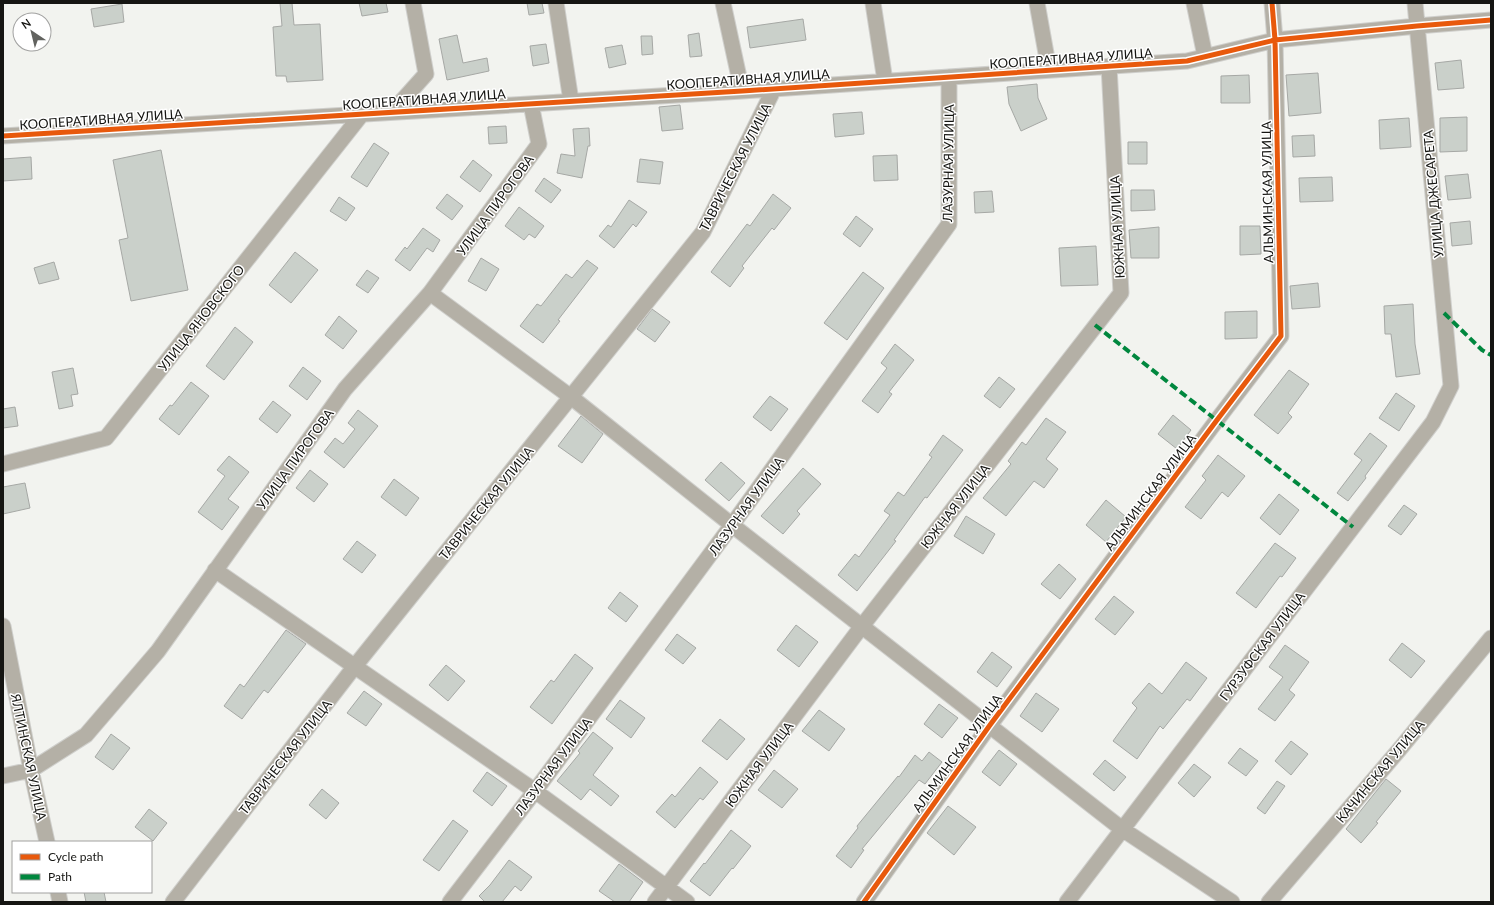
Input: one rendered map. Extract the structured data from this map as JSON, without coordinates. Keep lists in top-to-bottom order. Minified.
{"streets":{"street":["КООПЕРАТИВНАЯ УЛИЦА","ЛАЗУРНАЯ УЛИЦА","ТАВРИЧЕСКАЯ УЛИЦА","АЛЬМИНСКАЯ УЛИЦА","УЛИЦА ДЖЕСАРЕТА","УЛИЦА ПИРОГОВА","ЮЖНАЯ УЛИЦА","УЛИЦА ЯНОВСКОГО","ГУРЗУФСКАЯ УЛИЦА","ЯЛТИНСКАЯ УЛИЦА","КАЧИНСКАЯ УЛИЦА"]},"crossings":[["КООПЕРАТИВНАЯ УЛИЦА","ЛАЗУРНАЯ УЛИЦА"],["КООПЕРАТИВНАЯ УЛИЦА","ТАВРИЧЕСКАЯ УЛИЦА"],["КООПЕРАТИВНАЯ УЛИЦА","АЛЬМИНСКАЯ УЛИЦА"],["КООПЕРАТИВНАЯ УЛИЦА","УЛИЦА ДЖЕСАРЕТА"],["КООПЕРАТИВНАЯ УЛИЦА","УЛИЦА ПИРОГОВА"],["КООПЕРАТИВНАЯ УЛИЦА","ЮЖНАЯ УЛИЦА"],["КООПЕРАТИВНАЯ УЛИЦА","УЛИЦА ЯНОВСКОГО"],["УЛИЦА ДЖЕСАРЕТА","ГУРЗУФСКАЯ УЛИЦА"],["УЛИЦА ПИРОГОВА","ЯЛТИНСКАЯ УЛИЦА"]],"legend":["Cycle path","Path"],"north":"top left"}
